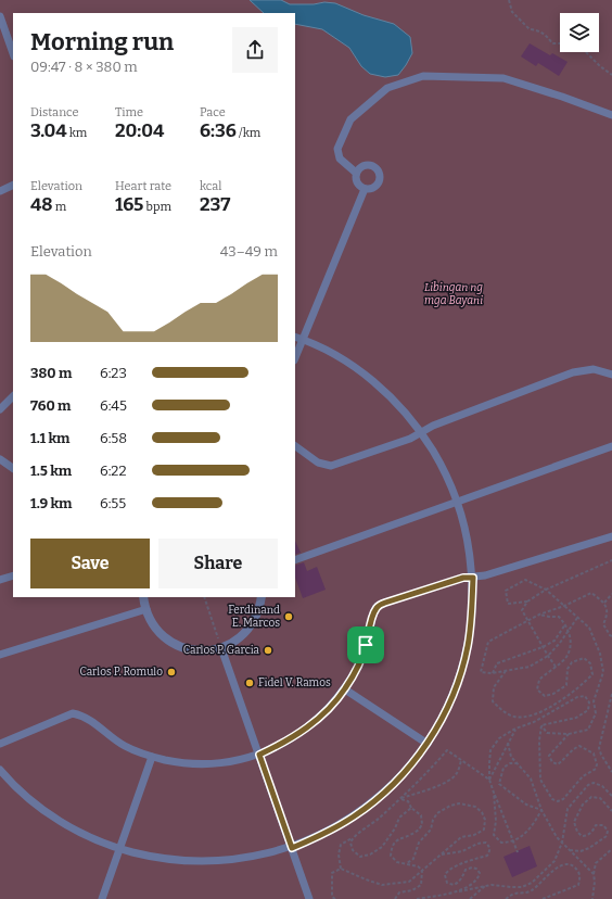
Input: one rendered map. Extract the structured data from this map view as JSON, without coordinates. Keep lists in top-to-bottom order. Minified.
{"parks":["Libingan ng mga Bayani"],"places":["Ferdinand E. Marcos","Carlos P. Garcia","Carlos P. Romulo","Fidel V. Ramos"],"page":{"heading":["Morning run","09:47 · 8 × 380 m"],"stats":[["Distance","3.04 km"],["Time","20:04"],["Pace","6:36 /km"],["Elevation","48 m"],["Heart rate","165 bpm"],["kcal","237"]],"chart":["Elevation","43–49 m"],"list":[{"name":"380 m","note":"6:23"},{"name":"760 m","note":"6:45"},{"name":"1.1 km","note":"6:58"},{"name":"1.5 km","note":"6:22"},{"name":"1.9 km","note":"6:55"}],"buttons":["Save","Share"]}}
